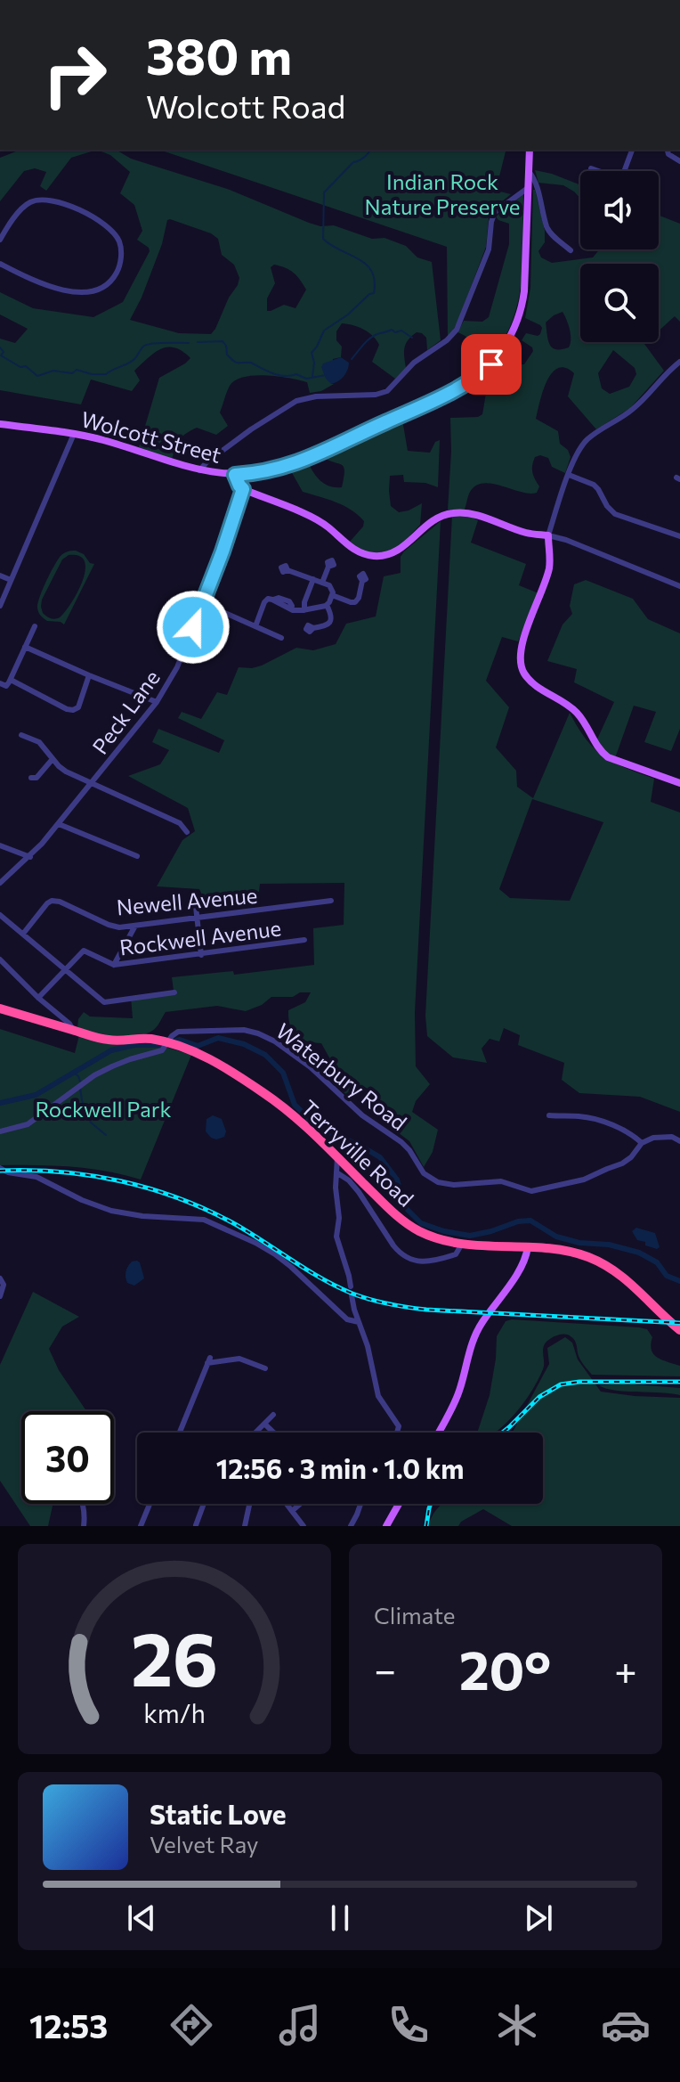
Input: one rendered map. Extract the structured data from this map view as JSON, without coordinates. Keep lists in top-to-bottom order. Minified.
{"streets":{"highway":["Terryville Road"],"main road":["Wolcott Street"],"street":["Peck Lane","Newell Avenue","Rockwell Avenue","Waterbury Road"]},"crossings":[["Wolcott Street","Peck Lane"],["Waterbury Road","Terryville Road"]],"parks":["Indian Rock Nature Preserve","Rockwell Park"],"page":{"turn":["380 m","Wolcott Road"],"limit":"30","trip":"12:56 · 3 min · 1.0 km","tile":"Climate","heat":["−","20°","+"],"song":["Static Love","Velvet Ray"],"tabs":"12:53","gauge":["26","km/h"]}}
